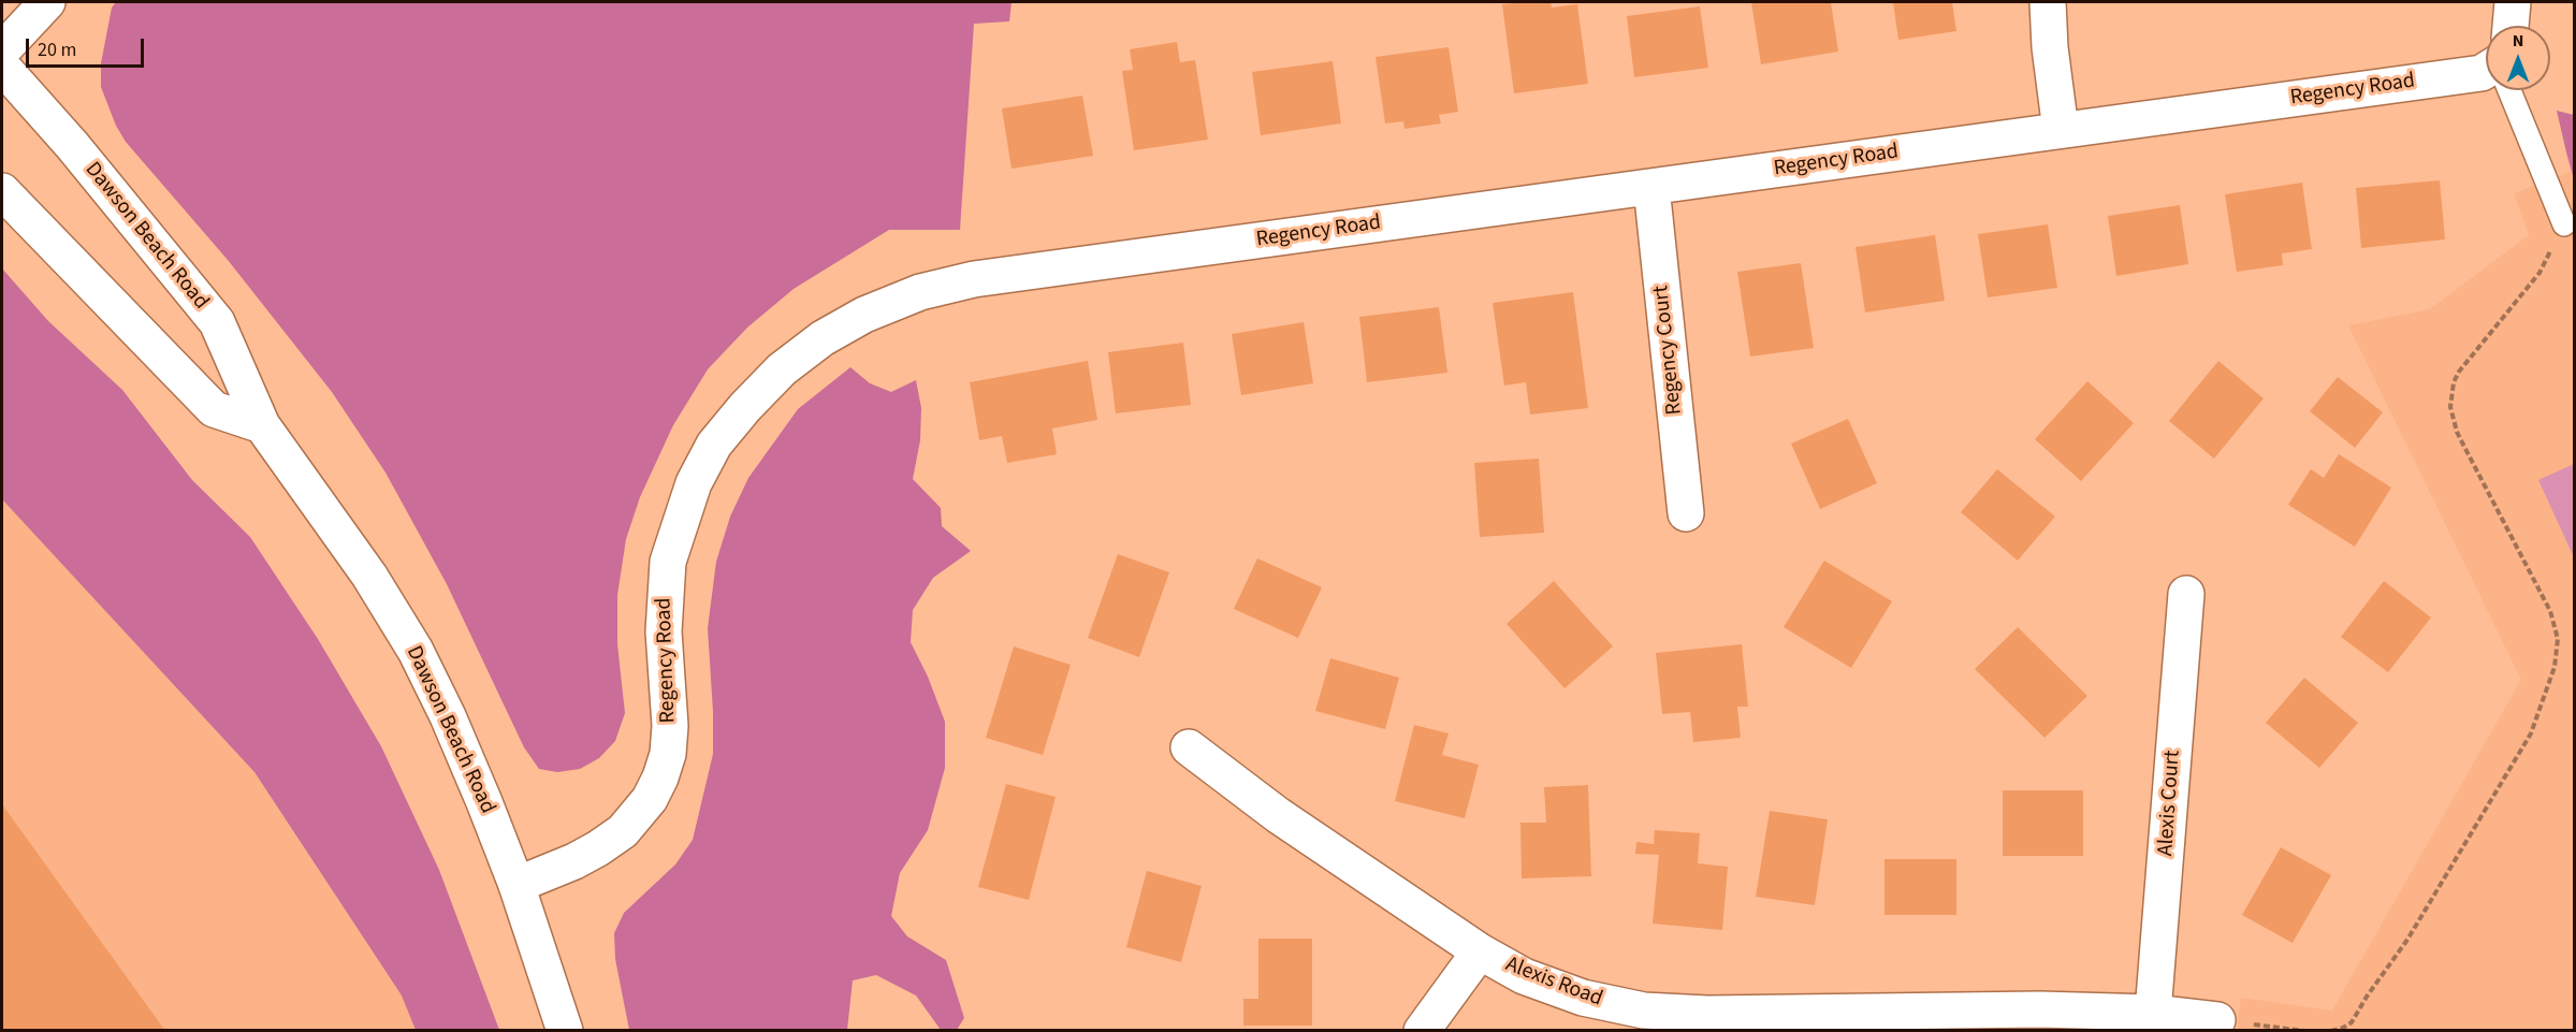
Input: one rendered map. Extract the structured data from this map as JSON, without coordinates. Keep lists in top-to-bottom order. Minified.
{"streets":{"street":["Regency Road","Dawson Beach Road","Regency Court","Alexis Court","Alexis Road"]},"crossings":[["Regency Road","Dawson Beach Road"],["Regency Road","Regency Court"],["Alexis Court","Alexis Road"]],"scale_bar":"20 m","north":"top"}
